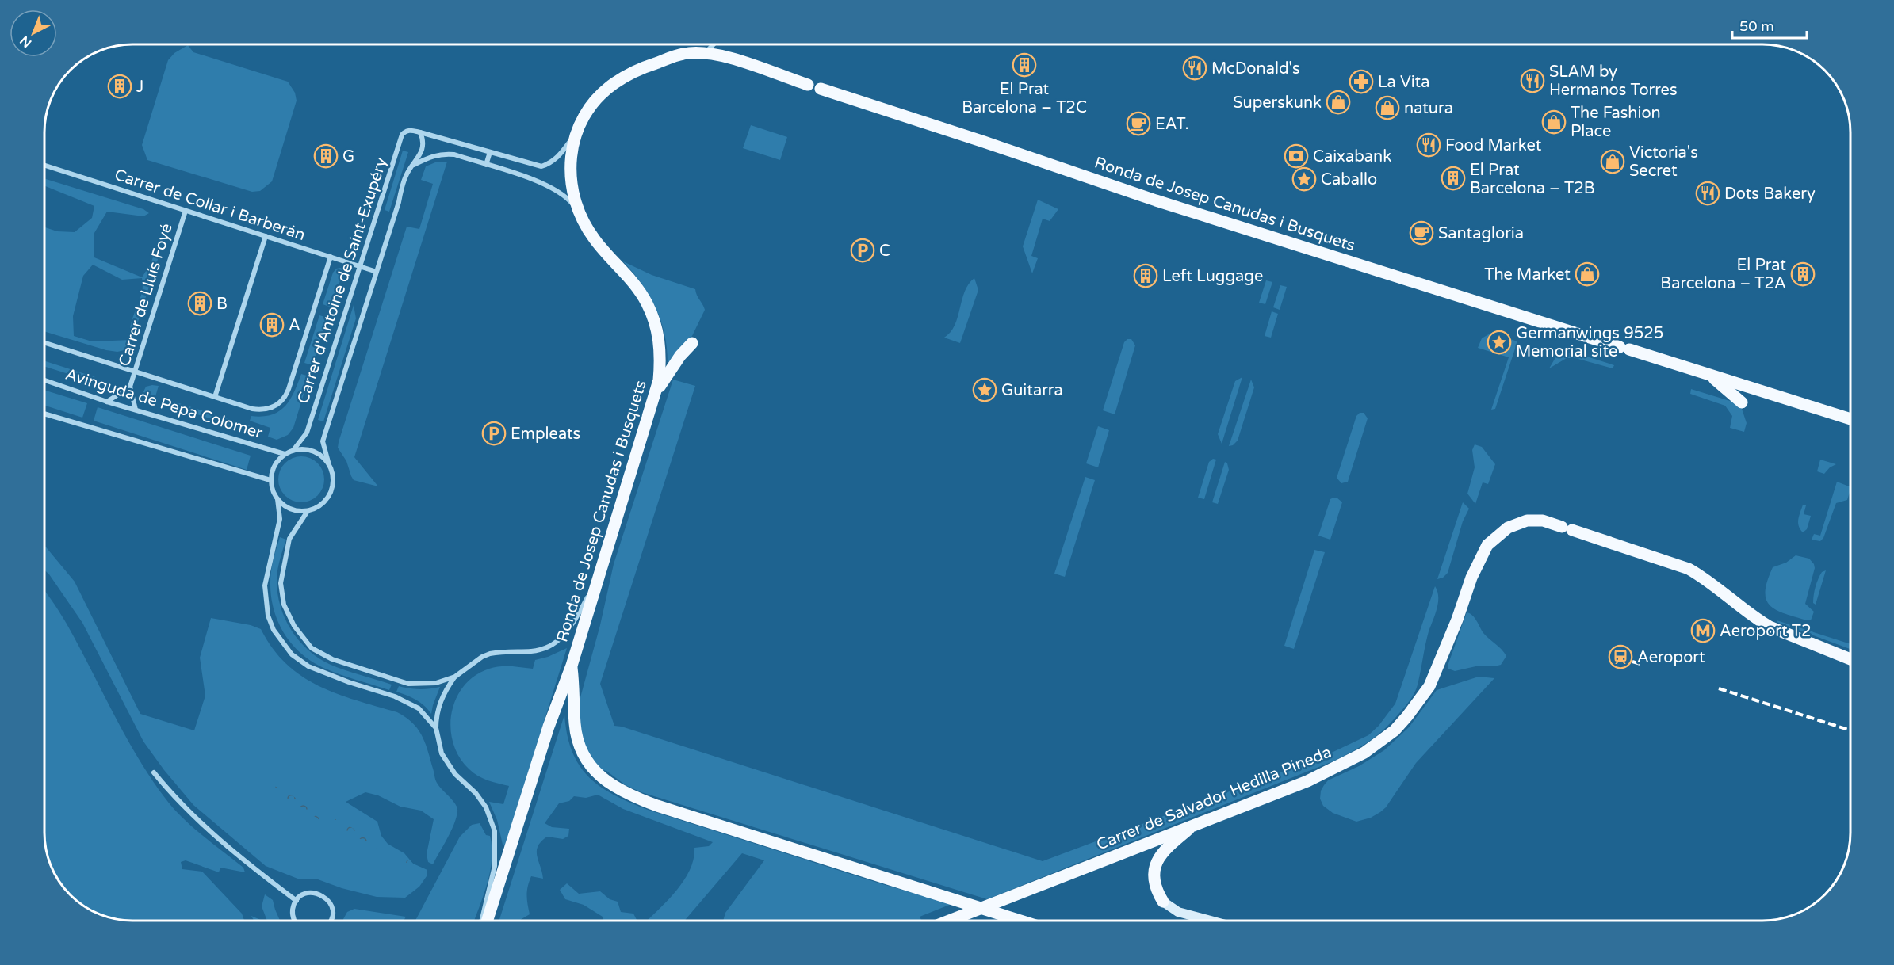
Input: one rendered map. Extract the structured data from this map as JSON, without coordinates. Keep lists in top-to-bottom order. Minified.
{"streets":{"main road":["Ronda de Josep Canudas i Busquets","Carrer de Salvador Hedilla Pineda"],"street":["Carrer de Collar i Barberán","Carrer d'Antoine de Saint-Exupéry","Carrer de Lluís Foyé","Avinguda de Pepa Colomer"]},"crossings":[["Ronda de Josep Canudas i Busquets","Carrer d'Antoine de Saint-Exupéry"],["Carrer de Collar i Barberán","Carrer d'Antoine de Saint-Exupéry"],["Carrer de Collar i Barberán","Carrer de Lluís Foyé"],["Carrer d'Antoine de Saint-Exupéry","Avinguda de Pepa Colomer"],["Carrer de Lluís Foyé","Avinguda de Pepa Colomer"]],"places":{"building":["El Prat Barcelona – T2C","J","G","El Prat Barcelona – T2B","El Prat Barcelona – T2A","Left Luggage","B","A"],"restaurant":["McDonald's","SLAM by Hermanos Torres","Food Market","Dots Bakery"],"pharmacy":["La Vita"],"shop":["Superskunk","natura","The Fashion Place","Victoria's Secret","The Market"],"cafe":["EAT.","Santagloria"],"bank":["Caixabank"],"place":["Caballo","Germanwings 9525 Memorial site","Guitarra"],"parking":["C","Empleats"],"metro station":["Aeroport T2"],"station":["Aeroport"]},"scale_bar":"50 m","north":"bottom left"}
